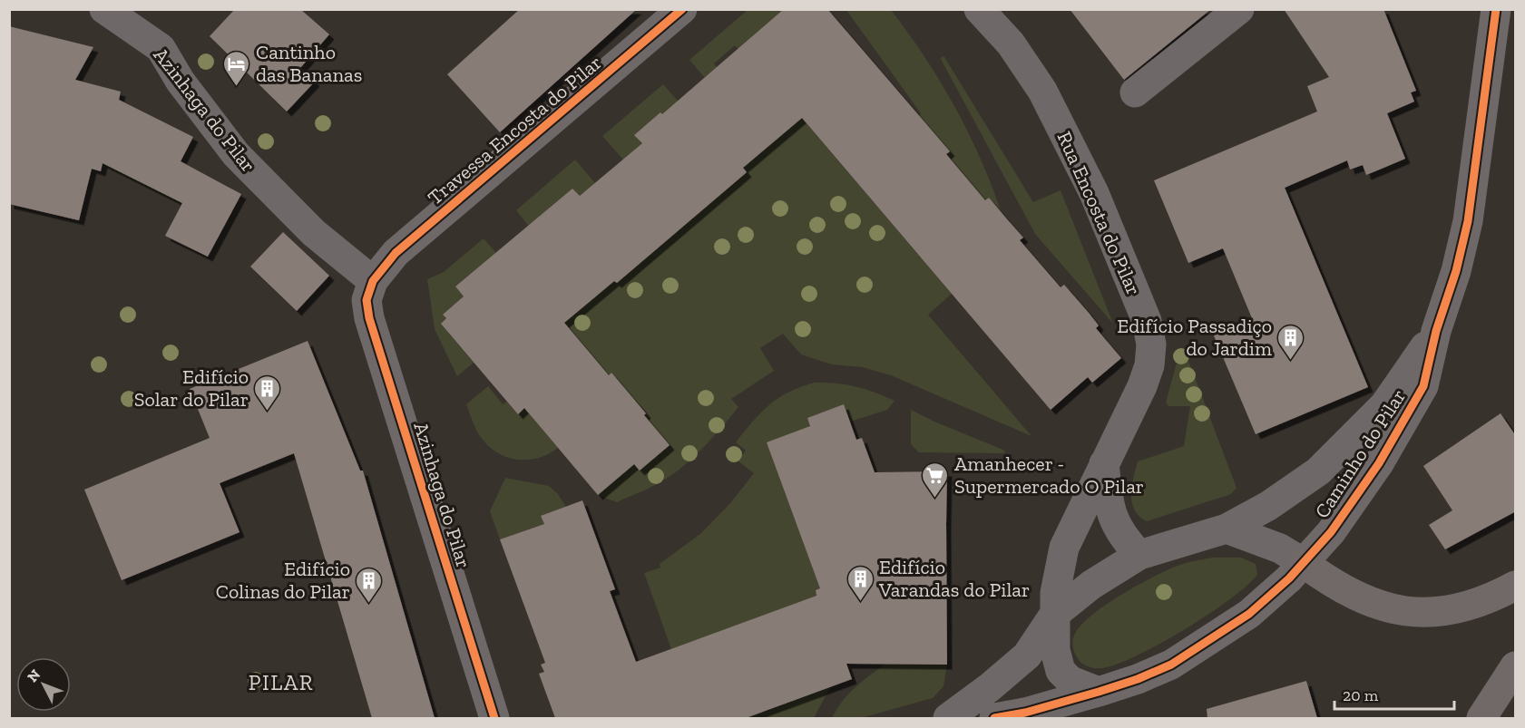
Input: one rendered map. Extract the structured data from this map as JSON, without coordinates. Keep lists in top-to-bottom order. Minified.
{"streets":{"street":["Azinhaga do Pilar","Travessa Encosta do Pilar","Rua Encosta do Pilar","Caminho do Pilar"]},"crossings":[["Azinhaga do Pilar","Travessa Encosta do Pilar"],["Rua Encosta do Pilar","Caminho do Pilar"]],"districts":["PILAR"],"places":{"hotel":["Cantinho das Bananas"],"building":["Edifício Passadiço do Jardim","Edifício Solar do Pilar","Edifício Varandas do Pilar","Edifício Colinas do Pilar"],"supermarket":["Amanhecer - Supermercado O Pilar"]},"scale_bar":"20 m","north":"top left"}
